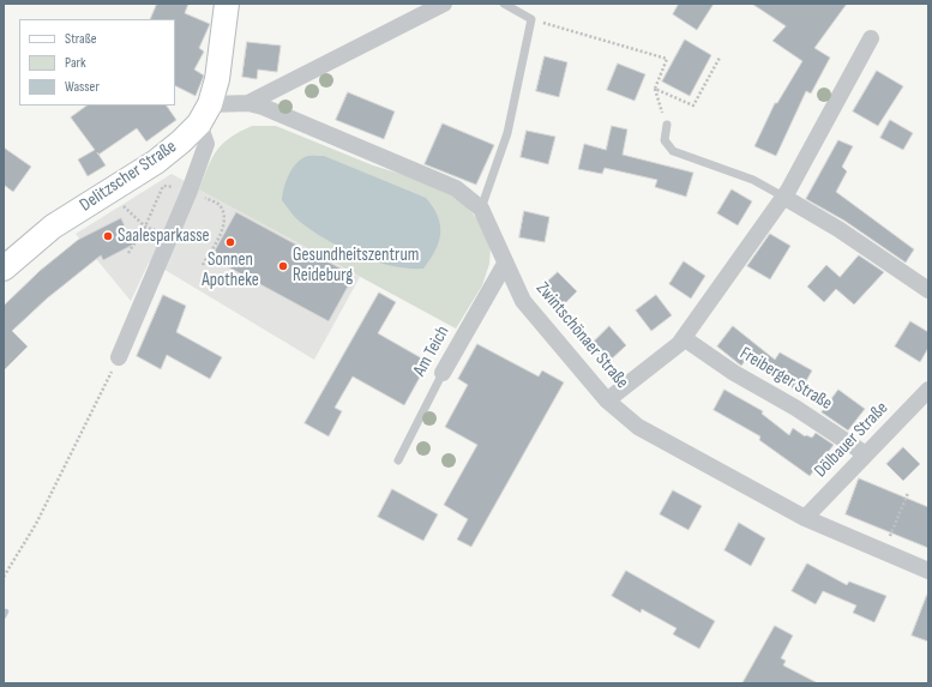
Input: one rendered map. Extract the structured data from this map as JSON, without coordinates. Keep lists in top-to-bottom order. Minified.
{"streets":{"main road":["Delitzscher Straße"],"street":["Zwintschönaer Straße","Am Teich","Freiberger Straße","Dölbauer Straße"]},"crossings":[["Delitzscher Straße","Zwintschönaer Straße"],["Zwintschönaer Straße","Am Teich"],["Zwintschönaer Straße","Dölbauer Straße"],["Freiberger Straße","Dölbauer Straße"]],"places":["Saalesparkasse","Sonnen Apotheke","Gesundheitszentrum Reideburg"],"legend":["Straße","Park","Wasser"]}
